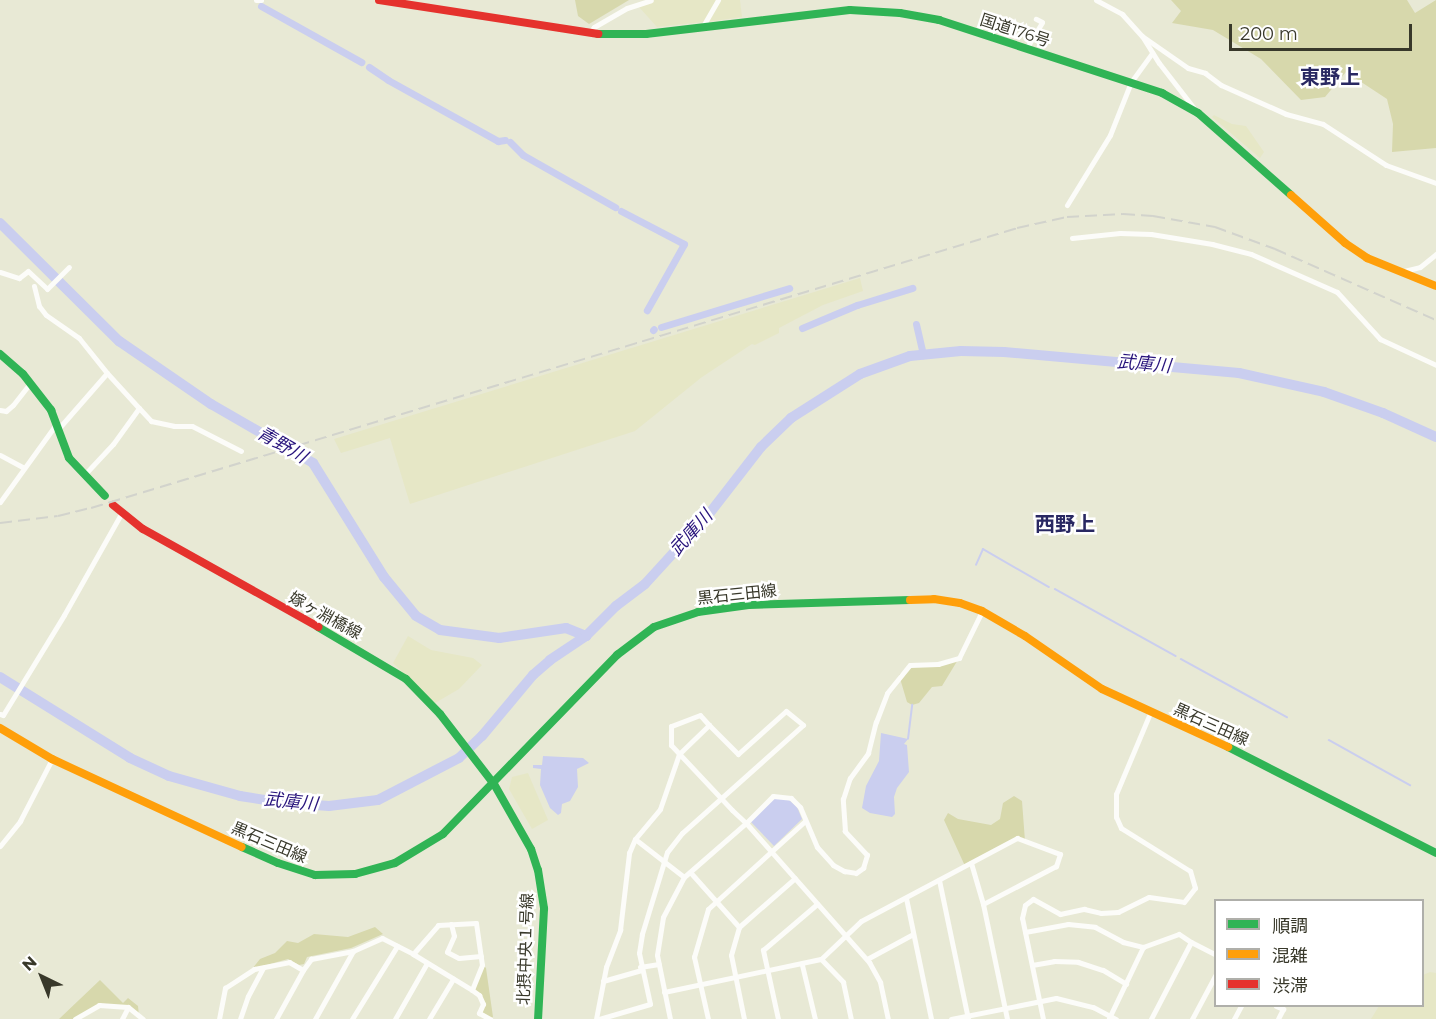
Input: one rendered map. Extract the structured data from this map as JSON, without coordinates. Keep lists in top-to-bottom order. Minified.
{"streets":{"main road":["国道176号","黒石三田線","嫁ヶ淵橋線","北摂中央１号線"]},"crossings":[["黒石三田線","北摂中央１号線"],["嫁ヶ淵橋線","北摂中央１号線"]],"districts":["東野上","西野上"],"water":["武庫川","青野川"],"legend":["順調","混雑","渋滞"],"scale_bar":"200 m","north":"top left"}
